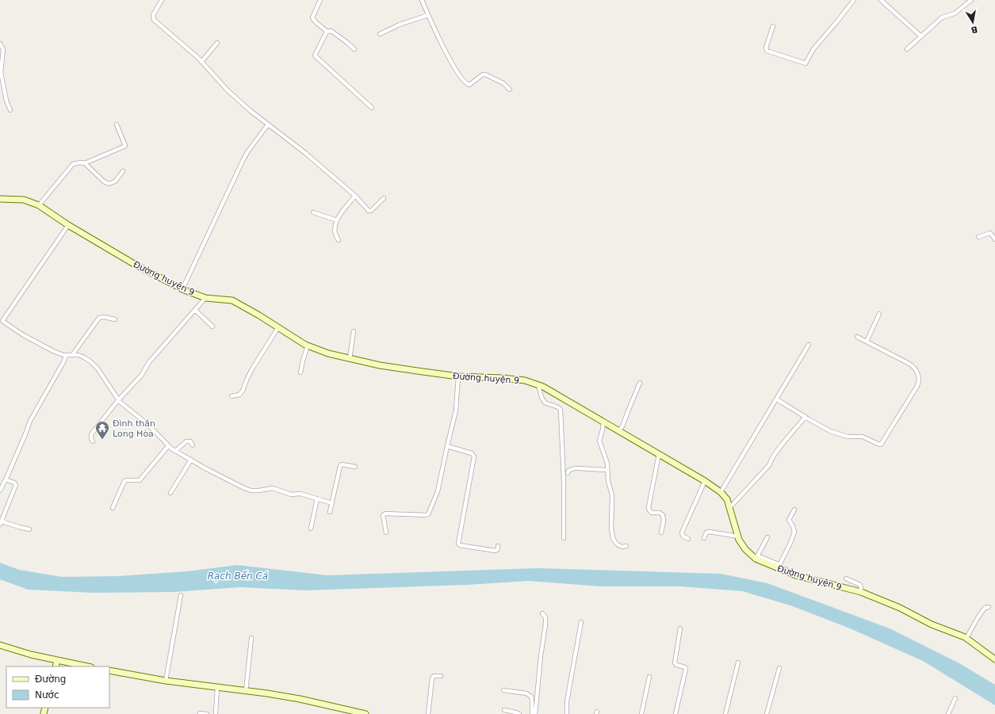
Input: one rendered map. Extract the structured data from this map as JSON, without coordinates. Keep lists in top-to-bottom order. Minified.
{"streets":{"street":["Đường huyện 9"]},"water":["Rạch Bến Cá"],"places":{"temple":["Đình thần Long Hòa"]},"legend":["Đường","Nước"],"north":"bottom"}
